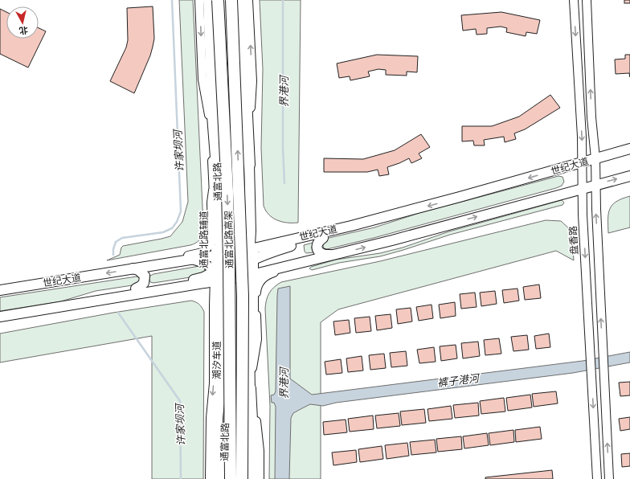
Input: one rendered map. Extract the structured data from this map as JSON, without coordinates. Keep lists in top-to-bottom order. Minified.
{"streets":{"highway":["通富北路高架"],"main road":["世纪大道","通富北路"],"street":["通富北路辅道","盘香路","潮汐车道"]},"crossings":[["世纪大道","通富北路"],["世纪大道","通富北路辅道"],["世纪大道","盘香路"],["通富北路","通富北路辅道"],["通富北路","潮汐车道"]],"water":["界港河","许家坝河","裤子港河"],"north":"bottom"}
